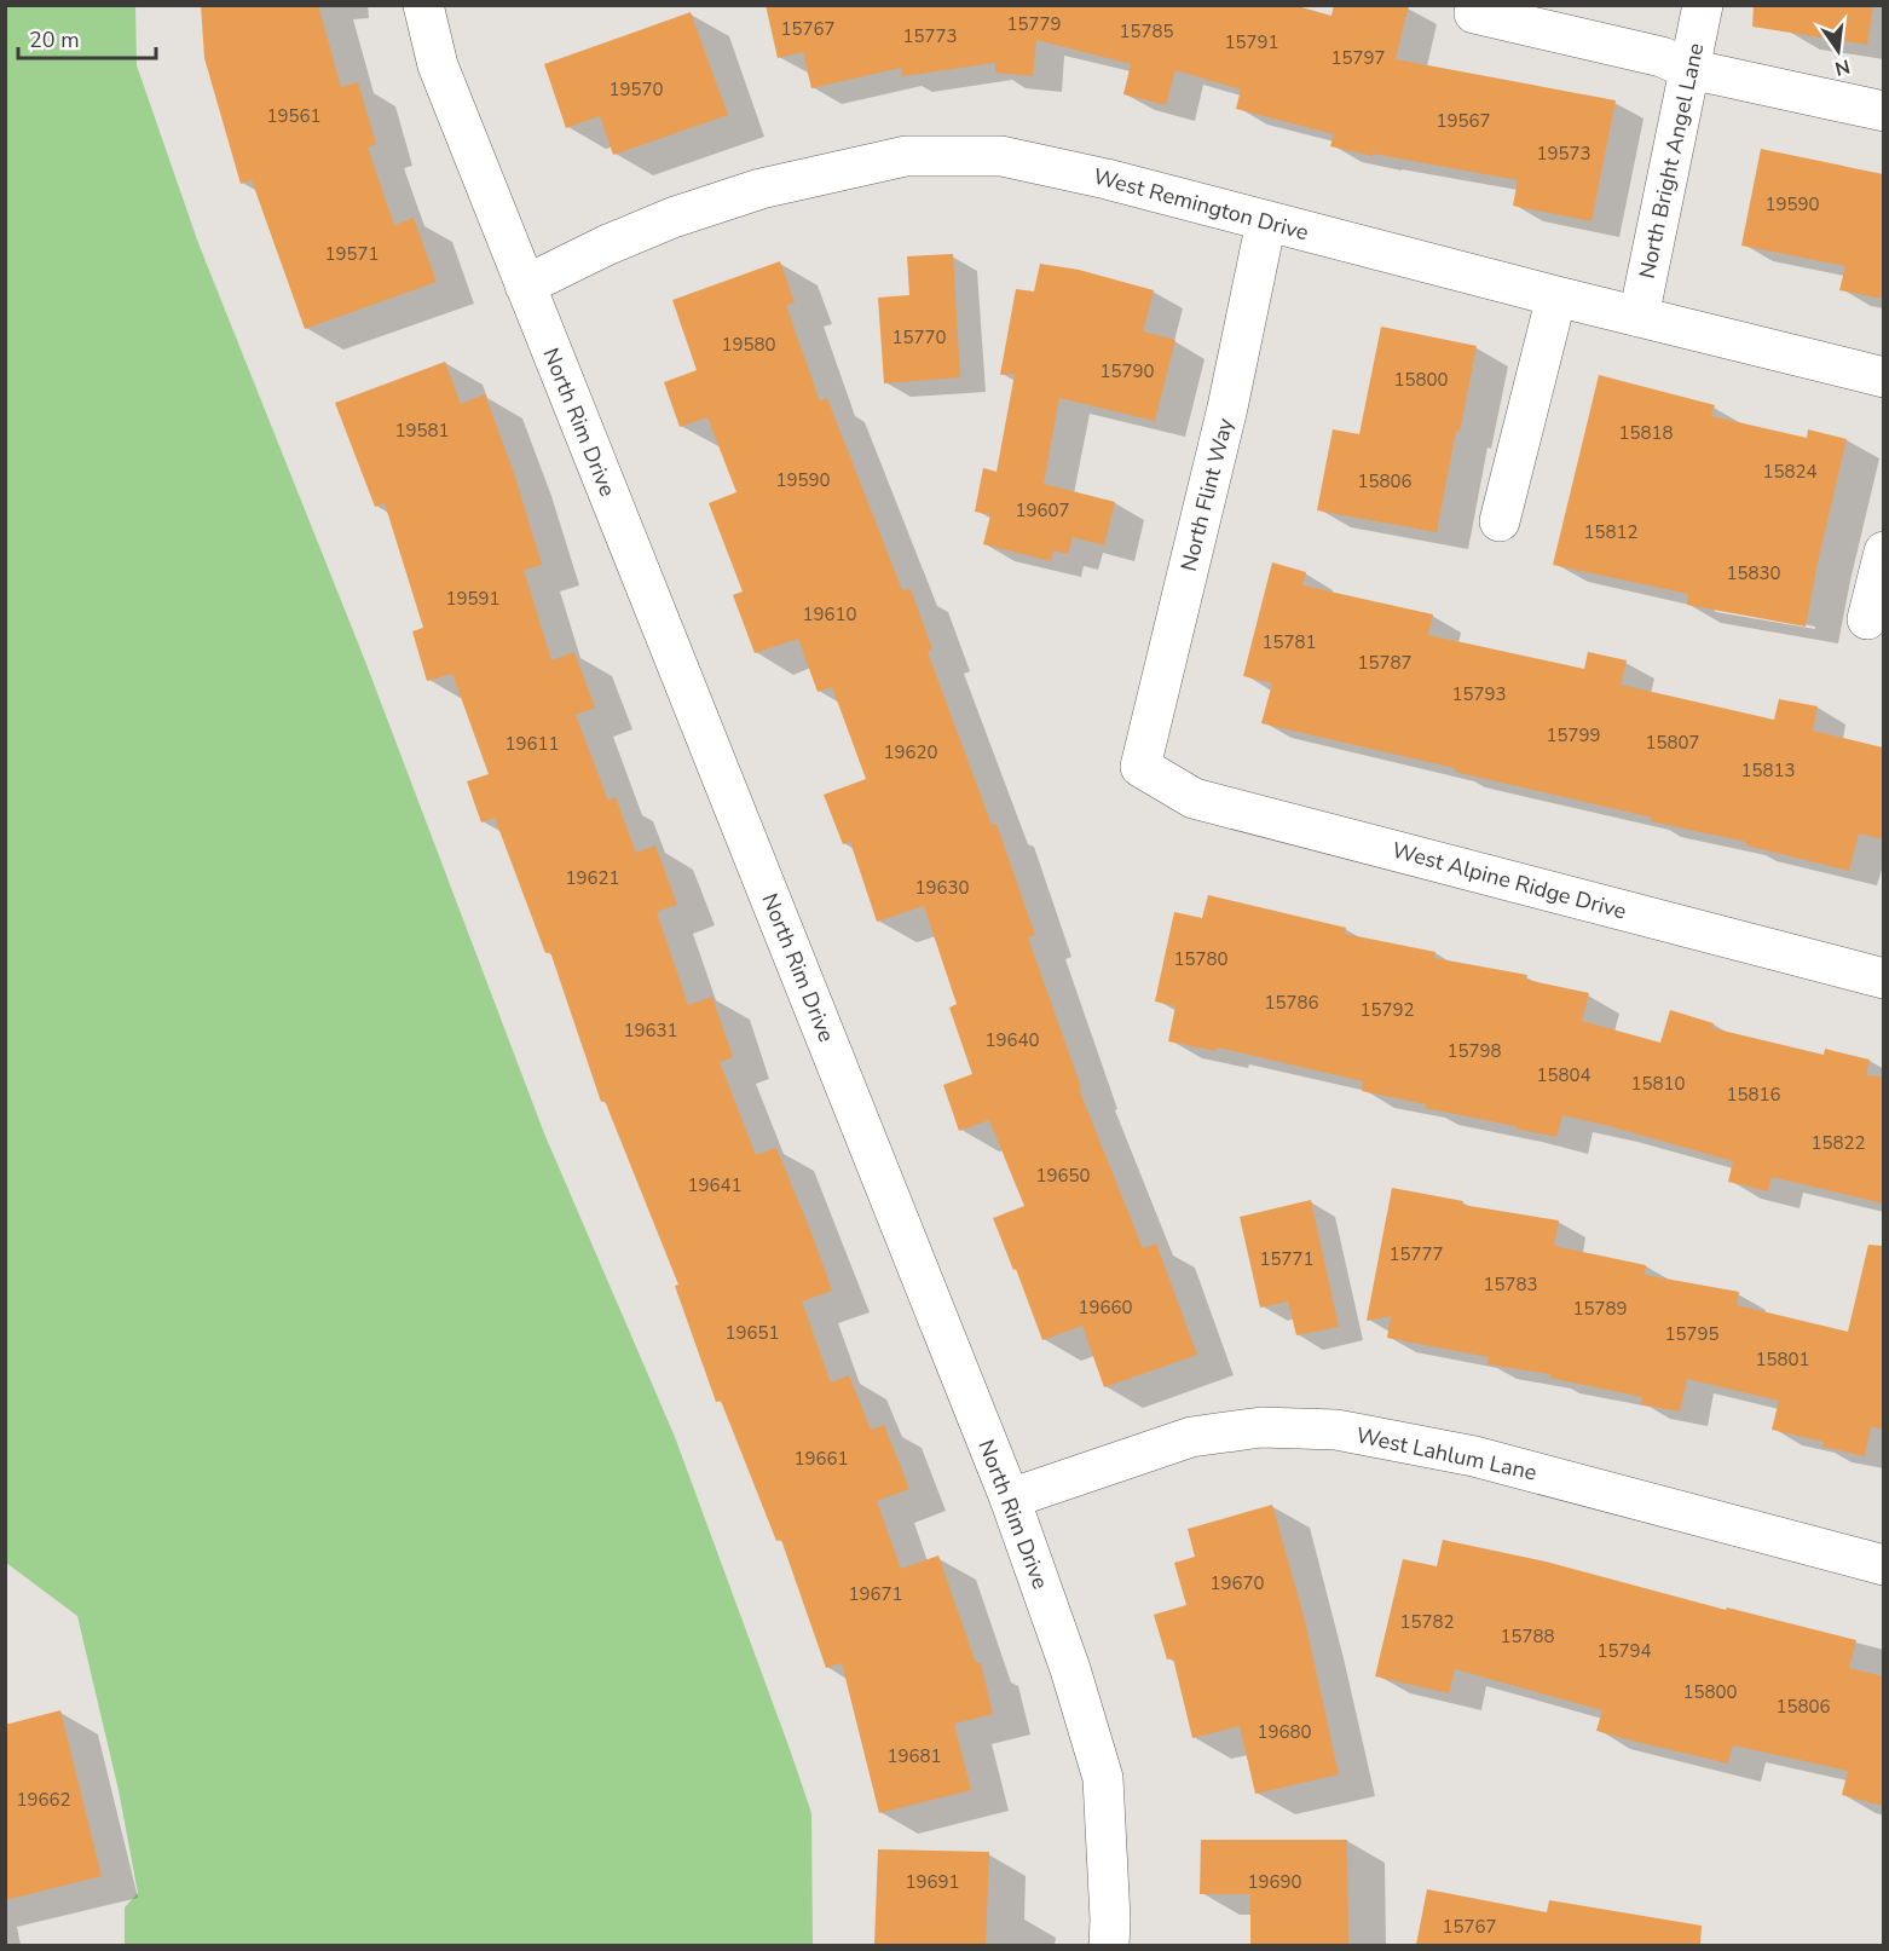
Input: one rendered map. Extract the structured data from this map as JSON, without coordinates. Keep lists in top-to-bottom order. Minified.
{"streets":{"street":["North Bright Angel Lane","West Remington Drive","North Rim Drive","North Flint Way","West Alpine Ridge Drive","West Lahlum Lane"]},"crossings":[["North Bright Angel Lane","West Remington Drive"],["West Remington Drive","North Rim Drive"],["West Remington Drive","North Flint Way"],["North Rim Drive","West Lahlum Lane"],["North Flint Way","West Alpine Ridge Drive"]],"house_numbers":["15779","15767","15785","15773","15791","15797","19570","19561","19567","19573","19590","19571","15770","19580","15790","15800","19581","15818","15824","19590","15806","19607","15812","15830","19591","19610","15781","15787","15793","15799","15807","19611","19620","15813","19621","19630","15780","15786","15792","19631","19640","15798","15804","15810","15816","15822","19650","19641","15777","15771","15783","19660","15789","19651","15795","15801","19661","19670","19671","15782","15788","15794","15800","15806","19680","19681","19662","19691","19690","15767"],"scale_bar":"20 m","north":"bottom"}
